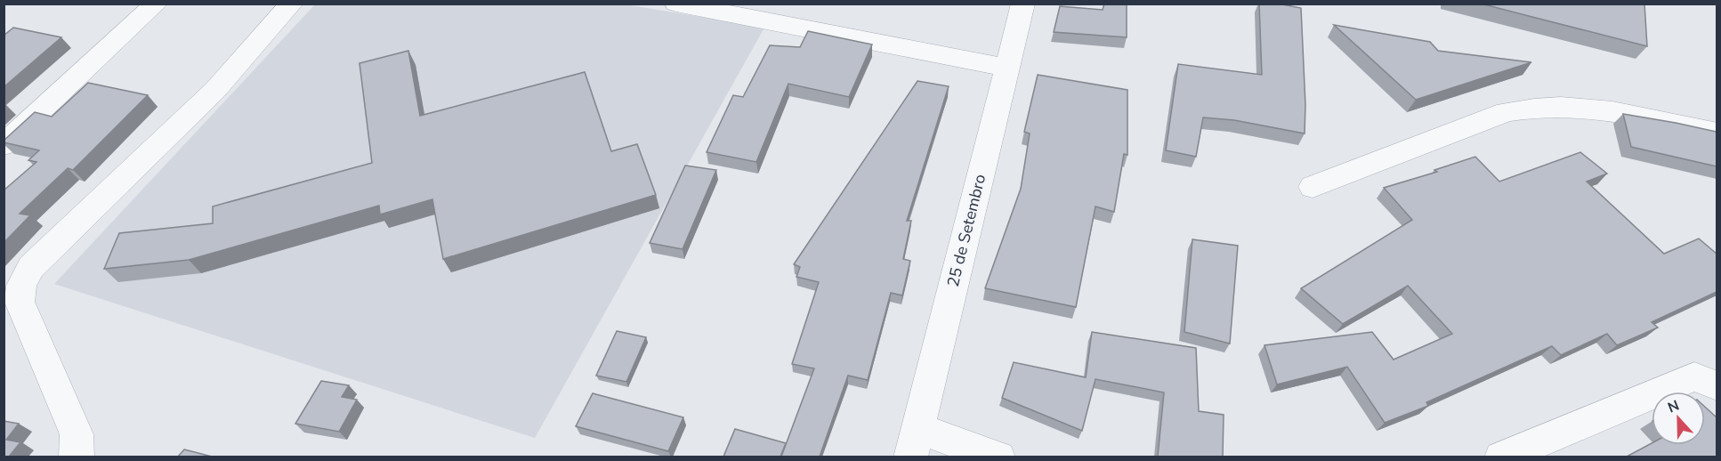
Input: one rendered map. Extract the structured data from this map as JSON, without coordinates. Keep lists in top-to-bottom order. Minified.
{"streets":{"street":["25 de Setembro"]},"north":"top"}
